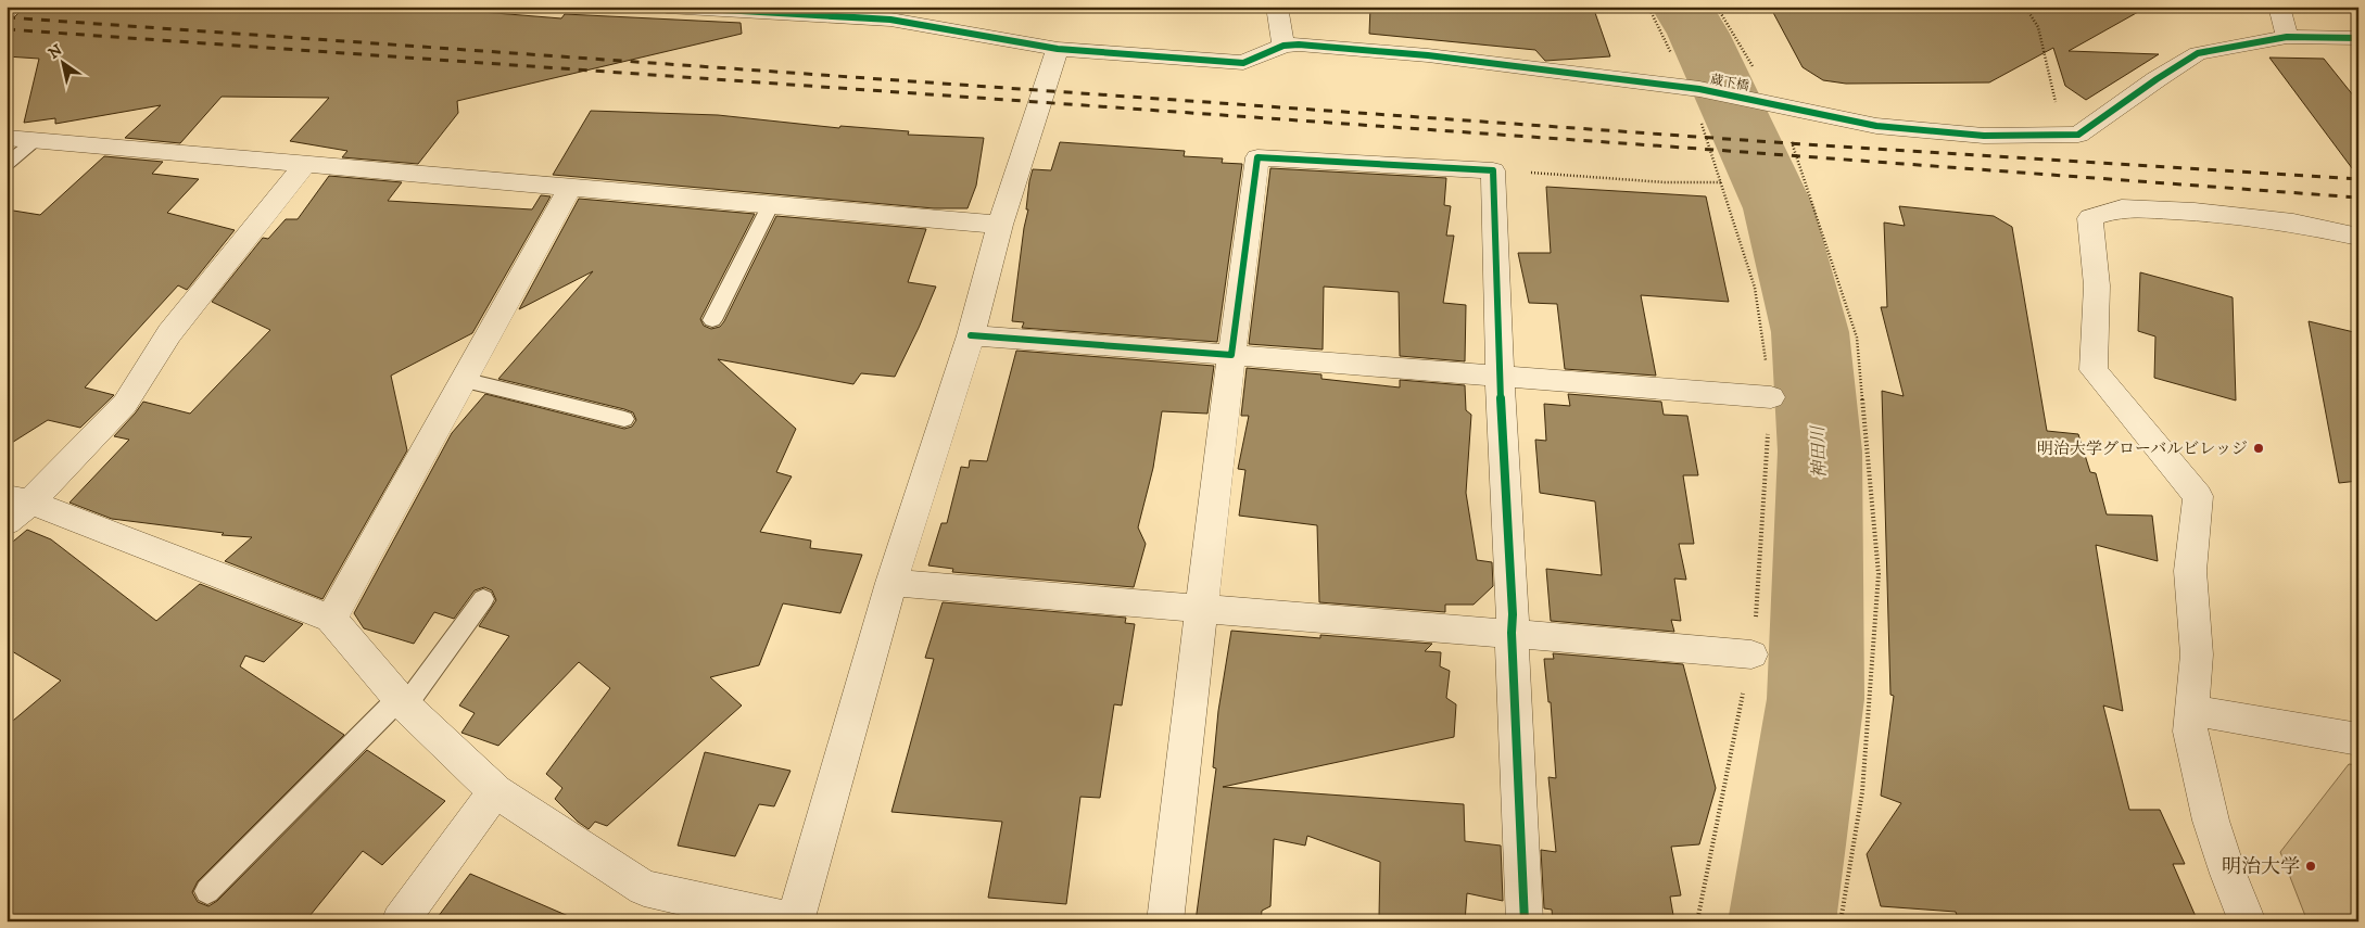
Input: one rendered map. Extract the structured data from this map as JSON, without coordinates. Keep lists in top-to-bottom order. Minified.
{"streets":{"street":["蔵下橋"]},"water":["神田川"],"places":["明治大学グローバルビレッジ","明治大学"],"north":"top left"}
